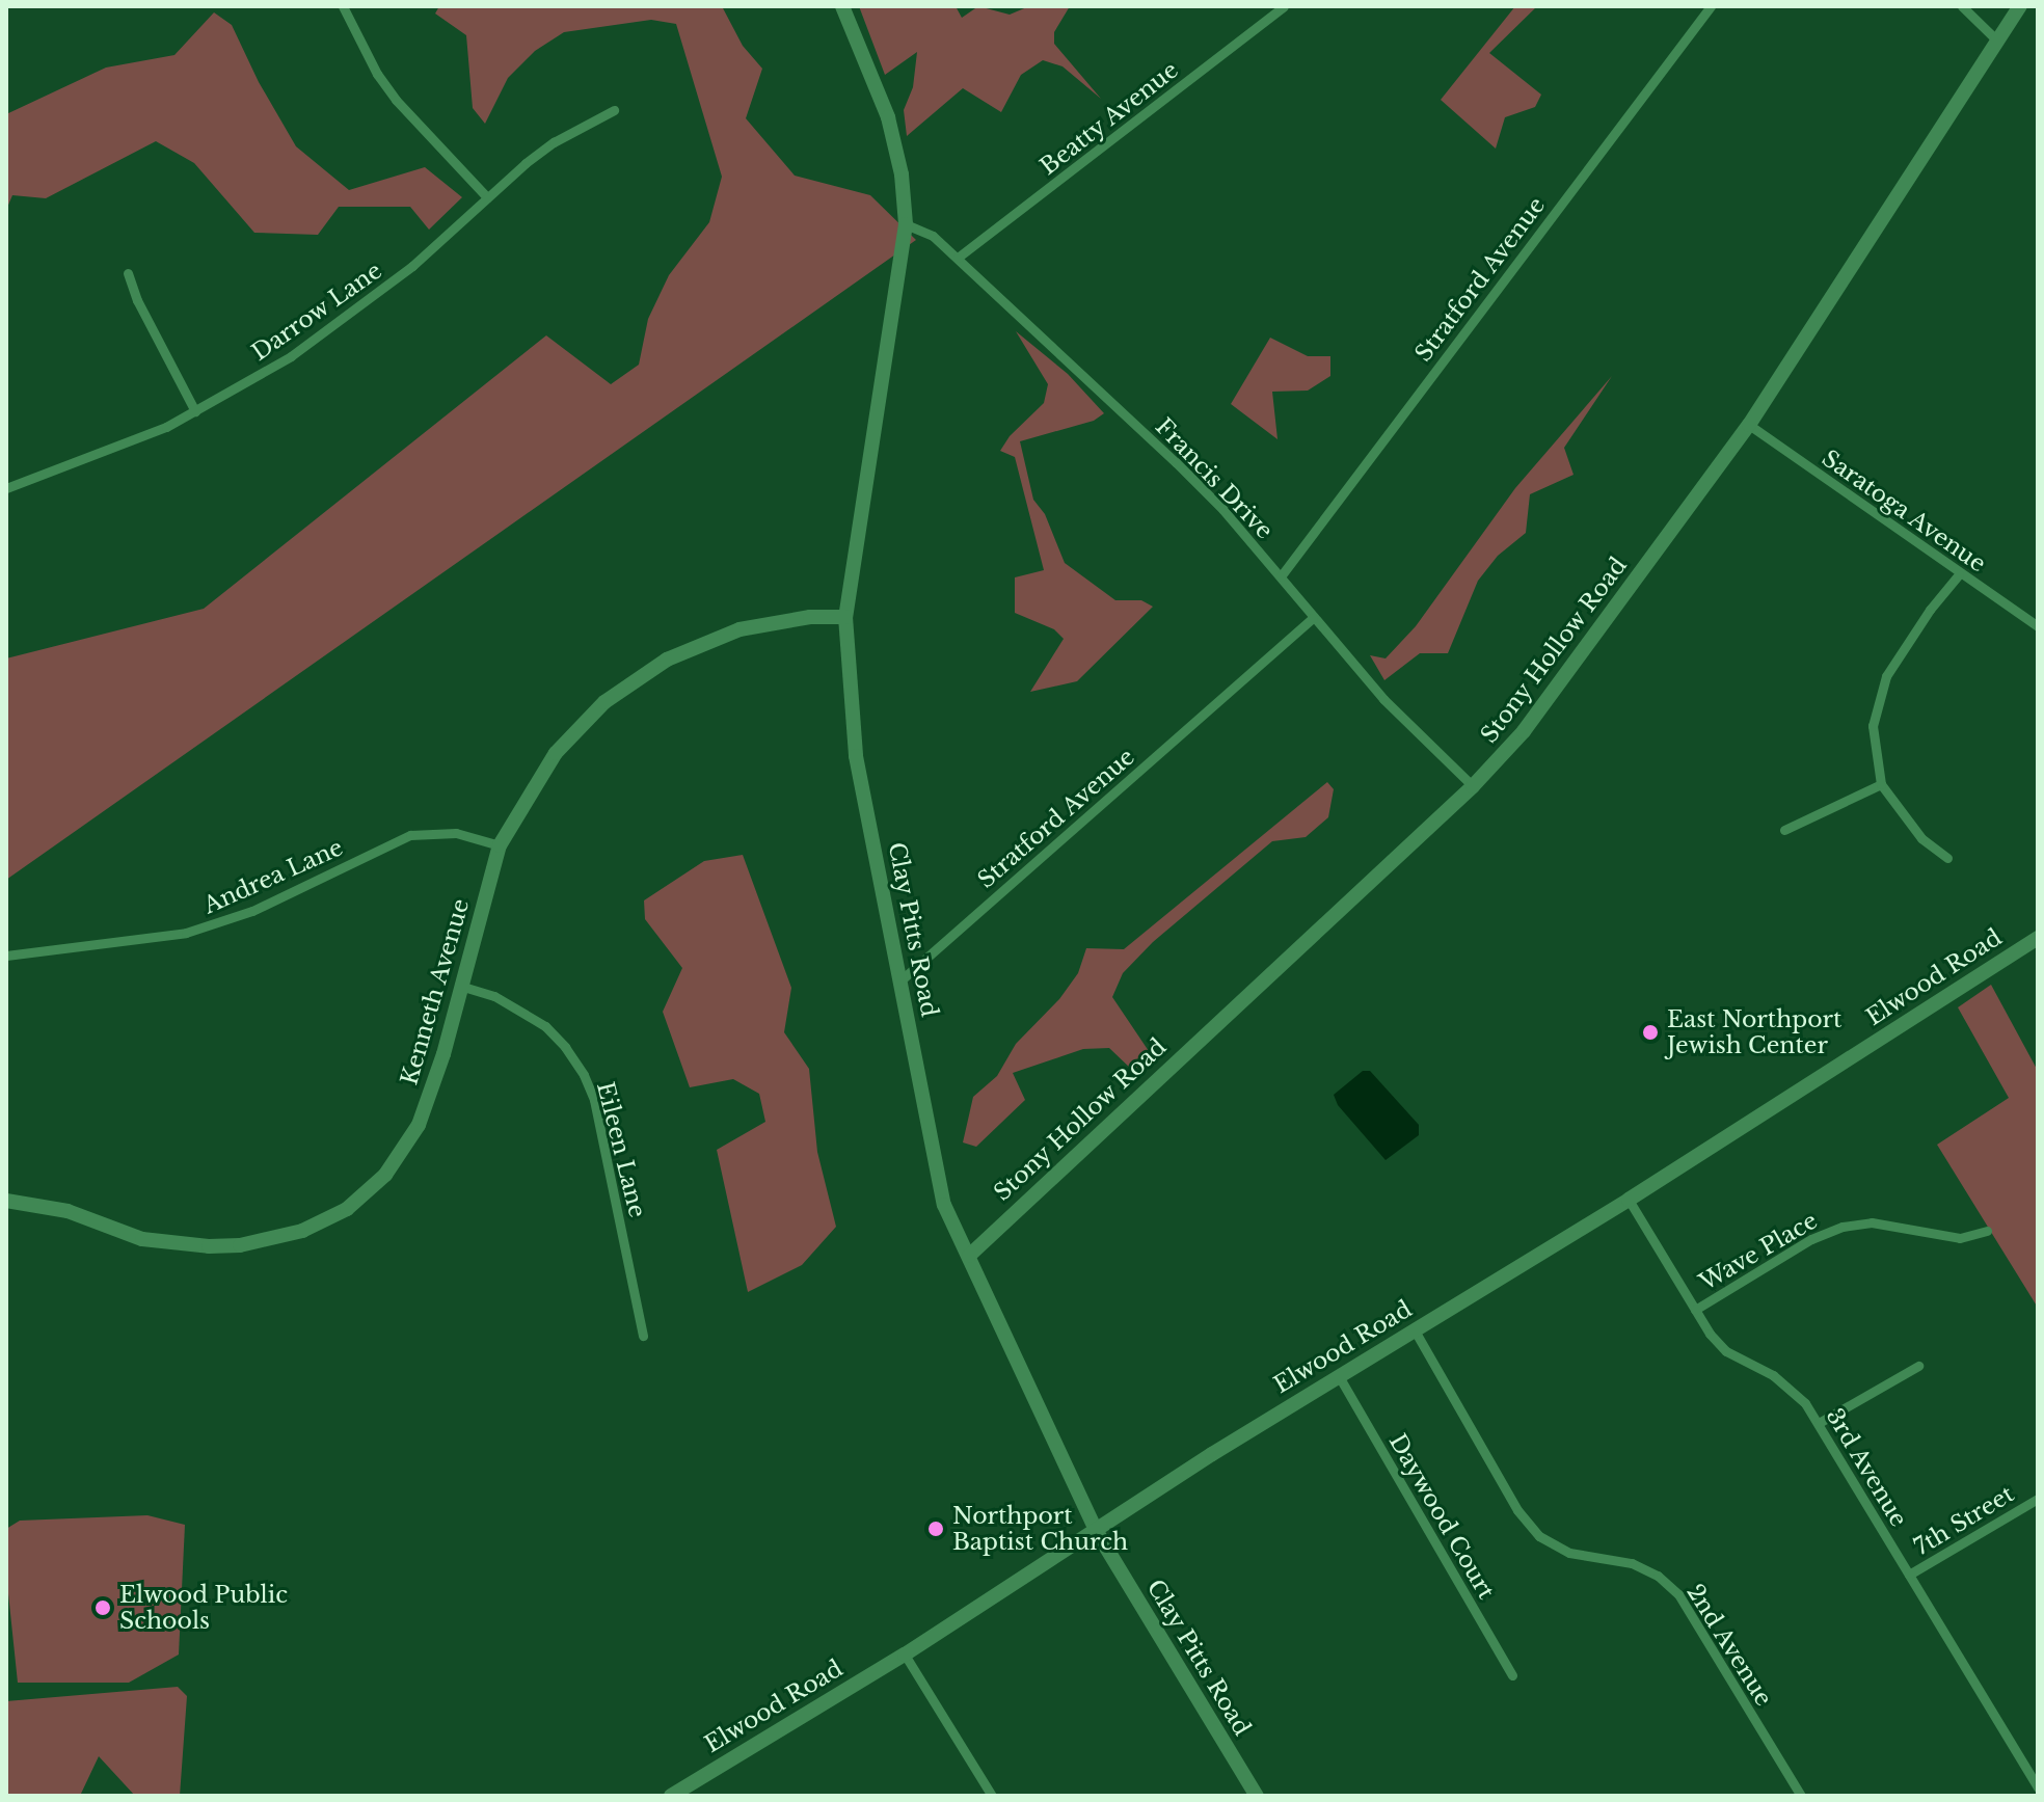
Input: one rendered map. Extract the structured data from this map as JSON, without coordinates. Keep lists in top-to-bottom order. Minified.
{"streets":{"street":["Beatty Avenue","Stratford Avenue","Darrow Lane","Francis Drive","Saratoga Avenue","Stony Hollow Road","Andrea Lane","Clay Pitts Road","Elwood Road","Kenneth Avenue","Eileen Lane","Wave Place","3rd Avenue","Daywood Court","7th Street","2nd Avenue"]},"crossings":[["Beatty Avenue","Francis Drive"],["Stratford Avenue","Francis Drive"],["Stratford Avenue","Clay Pitts Road"],["Francis Drive","Stony Hollow Road"],["Francis Drive","Clay Pitts Road"],["Saratoga Avenue","Stony Hollow Road"],["Stony Hollow Road","Clay Pitts Road"],["Andrea Lane","Kenneth Avenue"],["Clay Pitts Road","Elwood Road"],["Clay Pitts Road","Kenneth Avenue"],["Elwood Road","3rd Avenue"],["Elwood Road","Daywood Court"],["Elwood Road","2nd Avenue"],["Kenneth Avenue","Eileen Lane"],["Wave Place","3rd Avenue"],["3rd Avenue","7th Street"]],"places":["East Northport Jewish Center","Northport Baptist Church","Elwood Public Schools"]}
